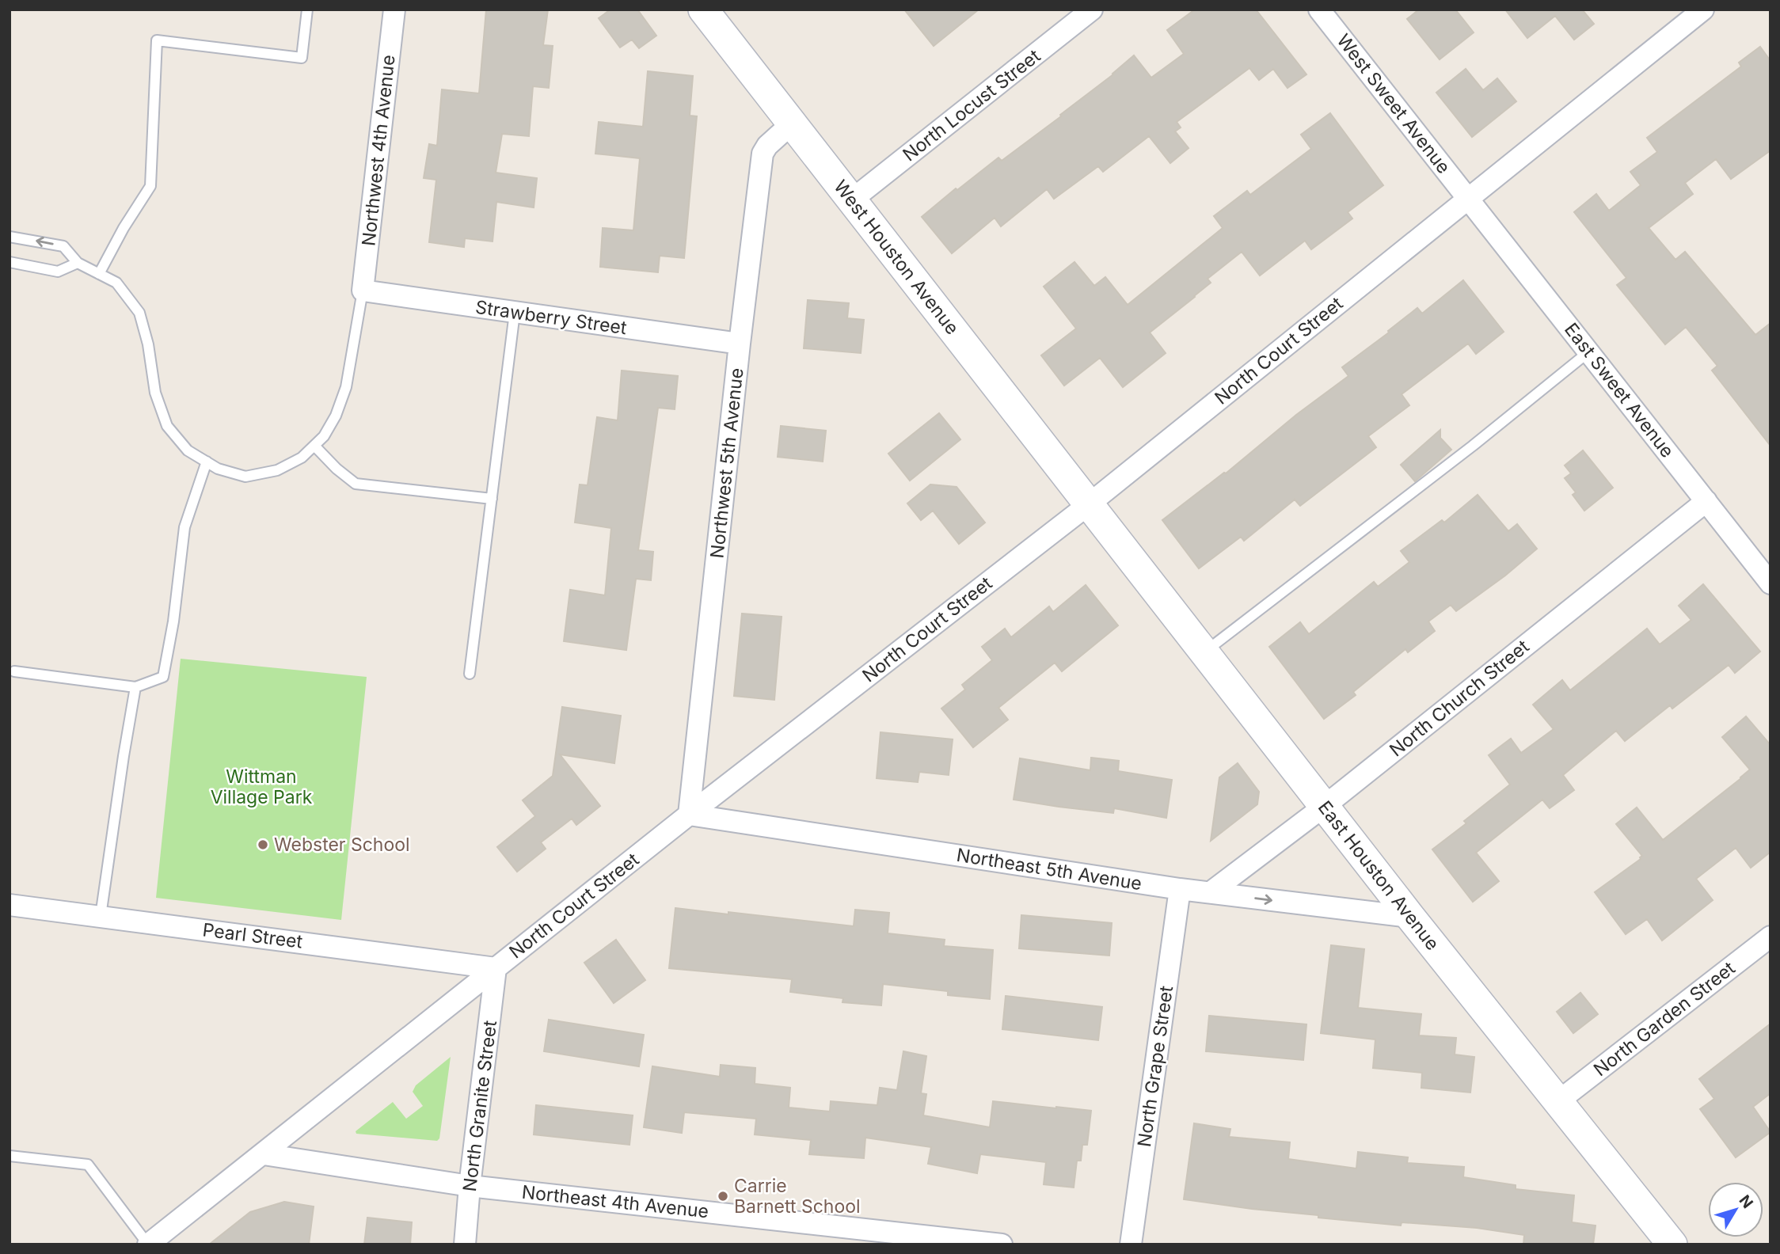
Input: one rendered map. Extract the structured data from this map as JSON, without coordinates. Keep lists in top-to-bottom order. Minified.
{"streets":{"main road":["West Houston Avenue","East Houston Avenue"],"street":["West Sweet Avenue","North Locust Street","Northwest 4th Avenue","Strawberry Street","North Court Street","East Sweet Avenue","Northwest 5th Avenue","North Church Street","Northeast 5th Avenue","Pearl Street","North Garden Street","North Grape Street","North Granite Street","Northeast 4th Avenue"]},"crossings":[["West Sweet Avenue","North Court Street"],["West Sweet Avenue","East Sweet Avenue"],["North Locust Street","West Houston Avenue"],["Northwest 4th Avenue","Strawberry Street"],["West Houston Avenue","North Court Street"],["West Houston Avenue","Northwest 5th Avenue"],["West Houston Avenue","East Houston Avenue"],["Strawberry Street","Northwest 5th Avenue"],["North Court Street","East Sweet Avenue"],["North Court Street","Northwest 5th Avenue"],["North Court Street","Northeast 5th Avenue"],["North Court Street","East Houston Avenue"],["North Court Street","Pearl Street"],["North Court Street","North Granite Street"],["North Court Street","Northeast 4th Avenue"],["East Sweet Avenue","North Church Street"],["Northwest 5th Avenue","Northeast 5th Avenue"],["North Church Street","Northeast 5th Avenue"],["North Church Street","East Houston Avenue"],["Northeast 5th Avenue","East Houston Avenue"],["Northeast 5th Avenue","North Grape Street"],["East Houston Avenue","North Garden Street"],["Pearl Street","North Granite Street"],["North Granite Street","Northeast 4th Avenue"]],"parks":["Wittman Village Park"],"places":["Webster School","Carrie Barnett School"],"north":"top right"}
